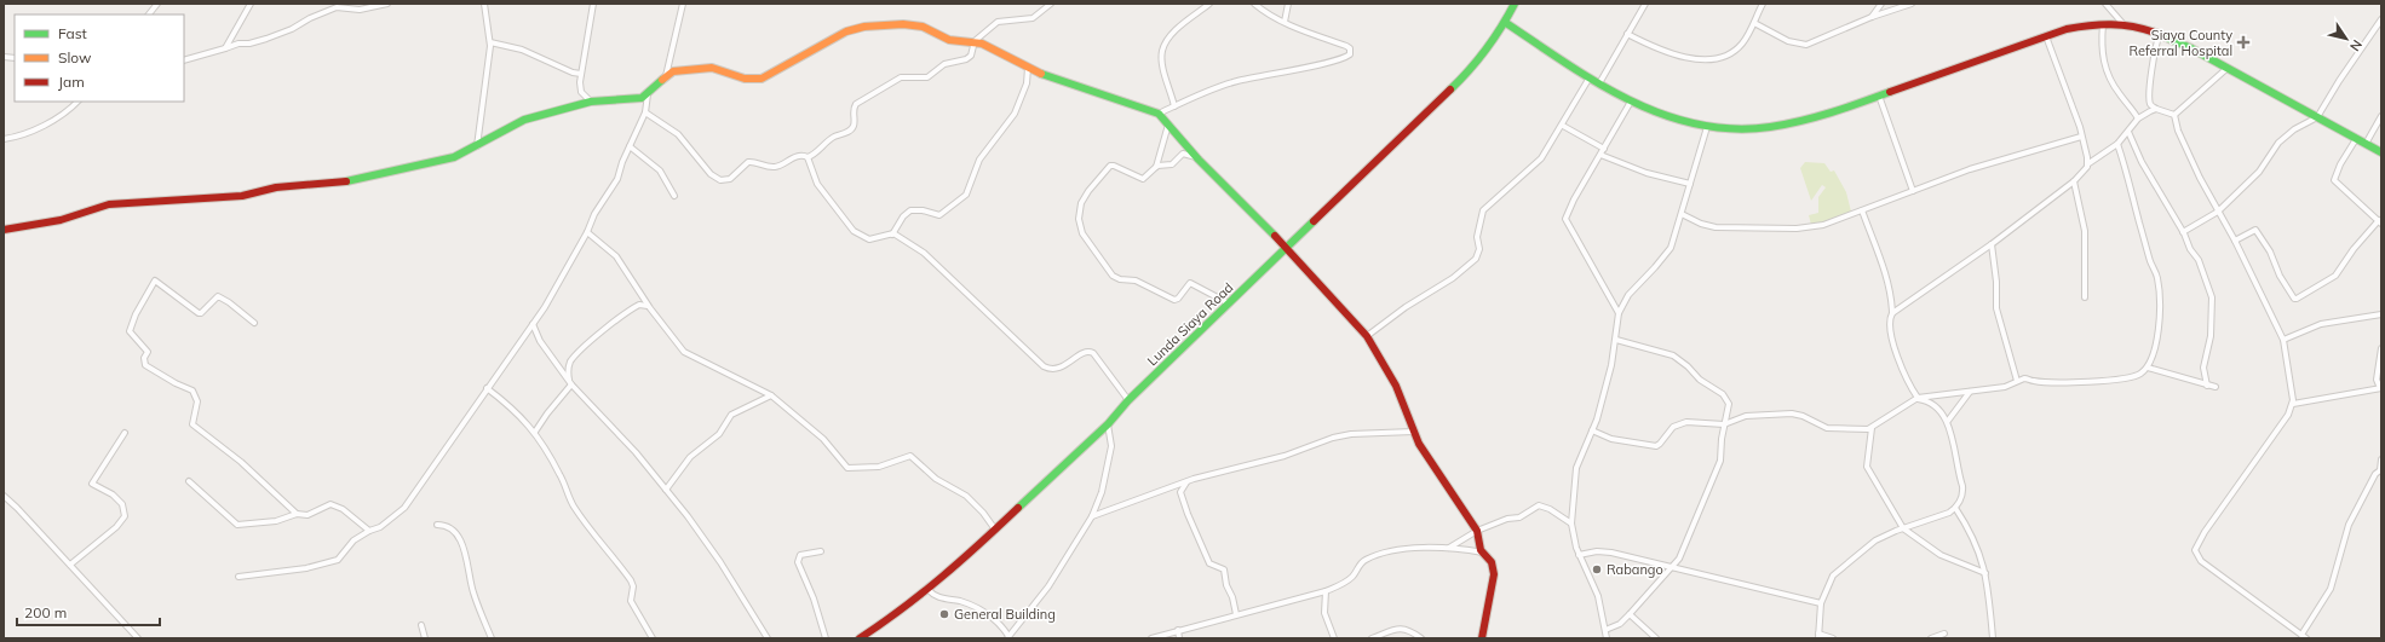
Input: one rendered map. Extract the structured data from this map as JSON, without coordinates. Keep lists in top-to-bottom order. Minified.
{"streets":{"main road":["Lunda Siaya Road"]},"places":{"health":["Siaya County Referral Hospital"],"other":["Rabango","General Building"]},"legend":["Fast","Slow","Jam"],"scale_bar":"200 m","north":"bottom right"}
